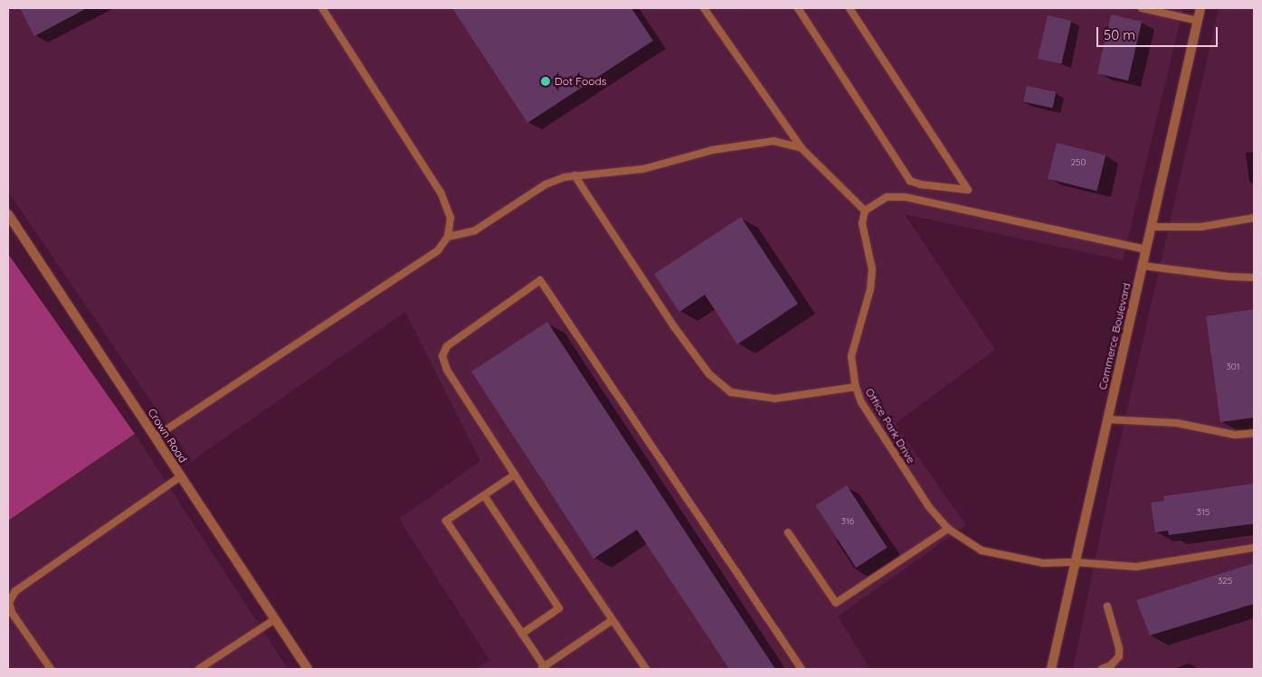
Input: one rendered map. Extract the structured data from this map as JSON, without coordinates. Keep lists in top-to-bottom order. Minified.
{"streets":{"street":["Commerce Boulevard","Crown Road"],"lane":["Office Park Drive"]},"crossings":[["Commerce Boulevard","Office Park Drive"]],"places":["Dot Foods"],"house_numbers":["250","301","315","316","325"],"scale_bar":"50 m"}
